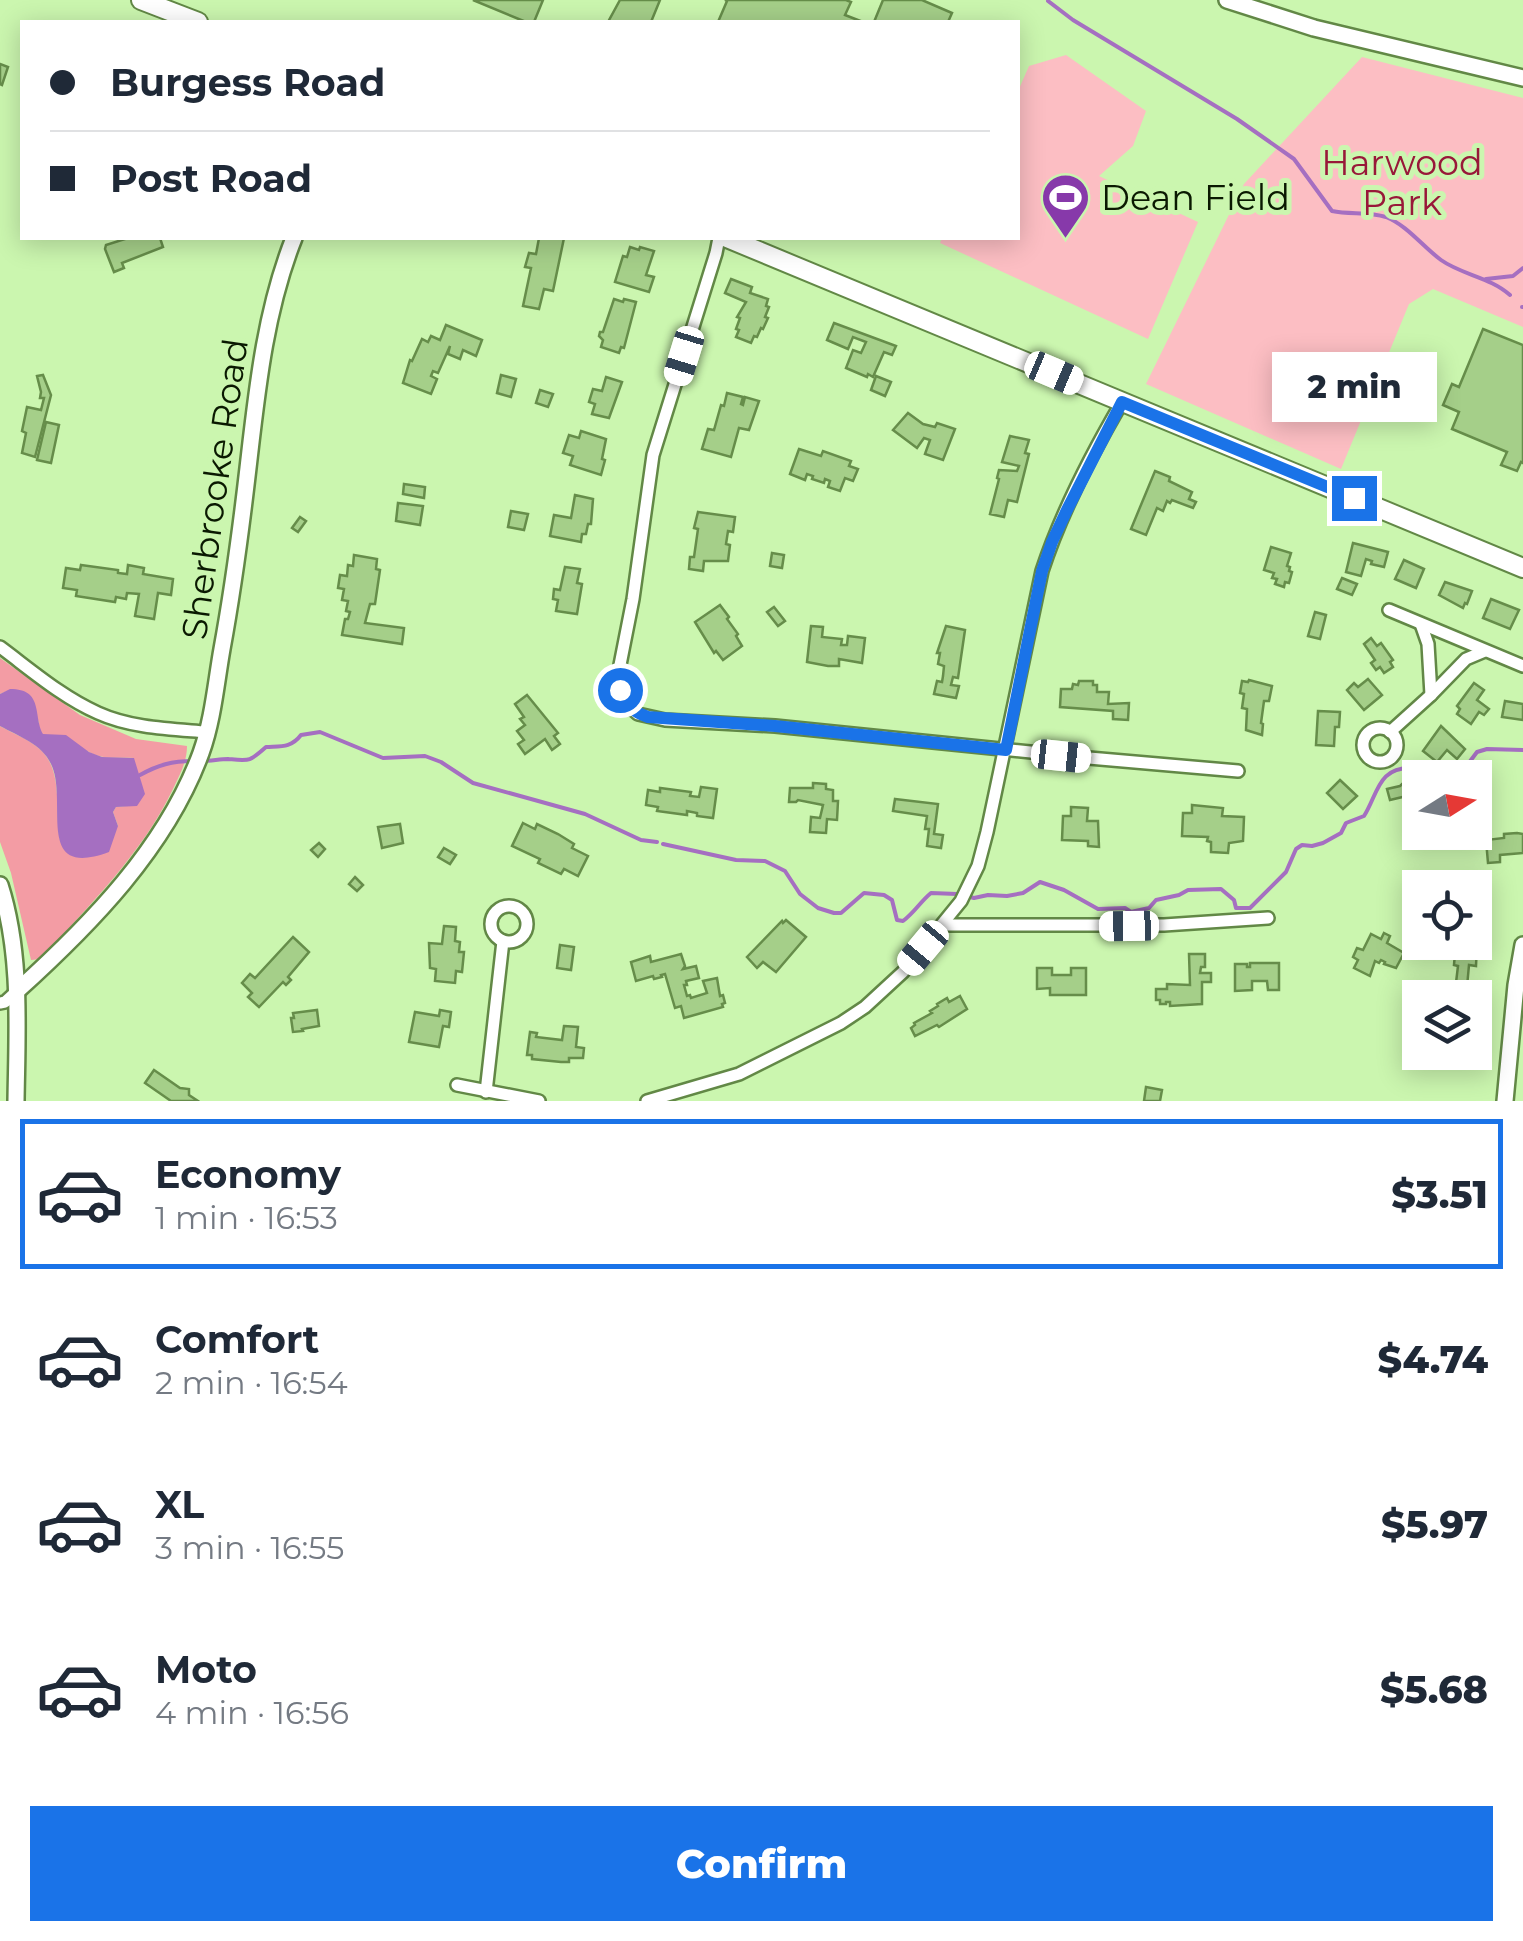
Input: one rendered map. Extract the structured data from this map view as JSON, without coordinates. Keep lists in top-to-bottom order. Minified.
{"streets":{"street":["Sherbrooke Road"]},"parks":["Harwood Park"],"places":{"sports":["Dean Field"]},"north":"right","page":{"banner":["Burgess Road","Post Road"],"bubble":"2 min","list":[{"name":"Economy","note":"1 min · 16:53","value":"$3.51"},{"name":"Comfort","note":"2 min · 16:54","value":"$4.74"},{"name":"XL","note":"3 min · 16:55","value":"$5.97"},{"name":"Moto","note":"4 min · 16:56","value":"$5.68"}],"buttons":"Confirm"}}
